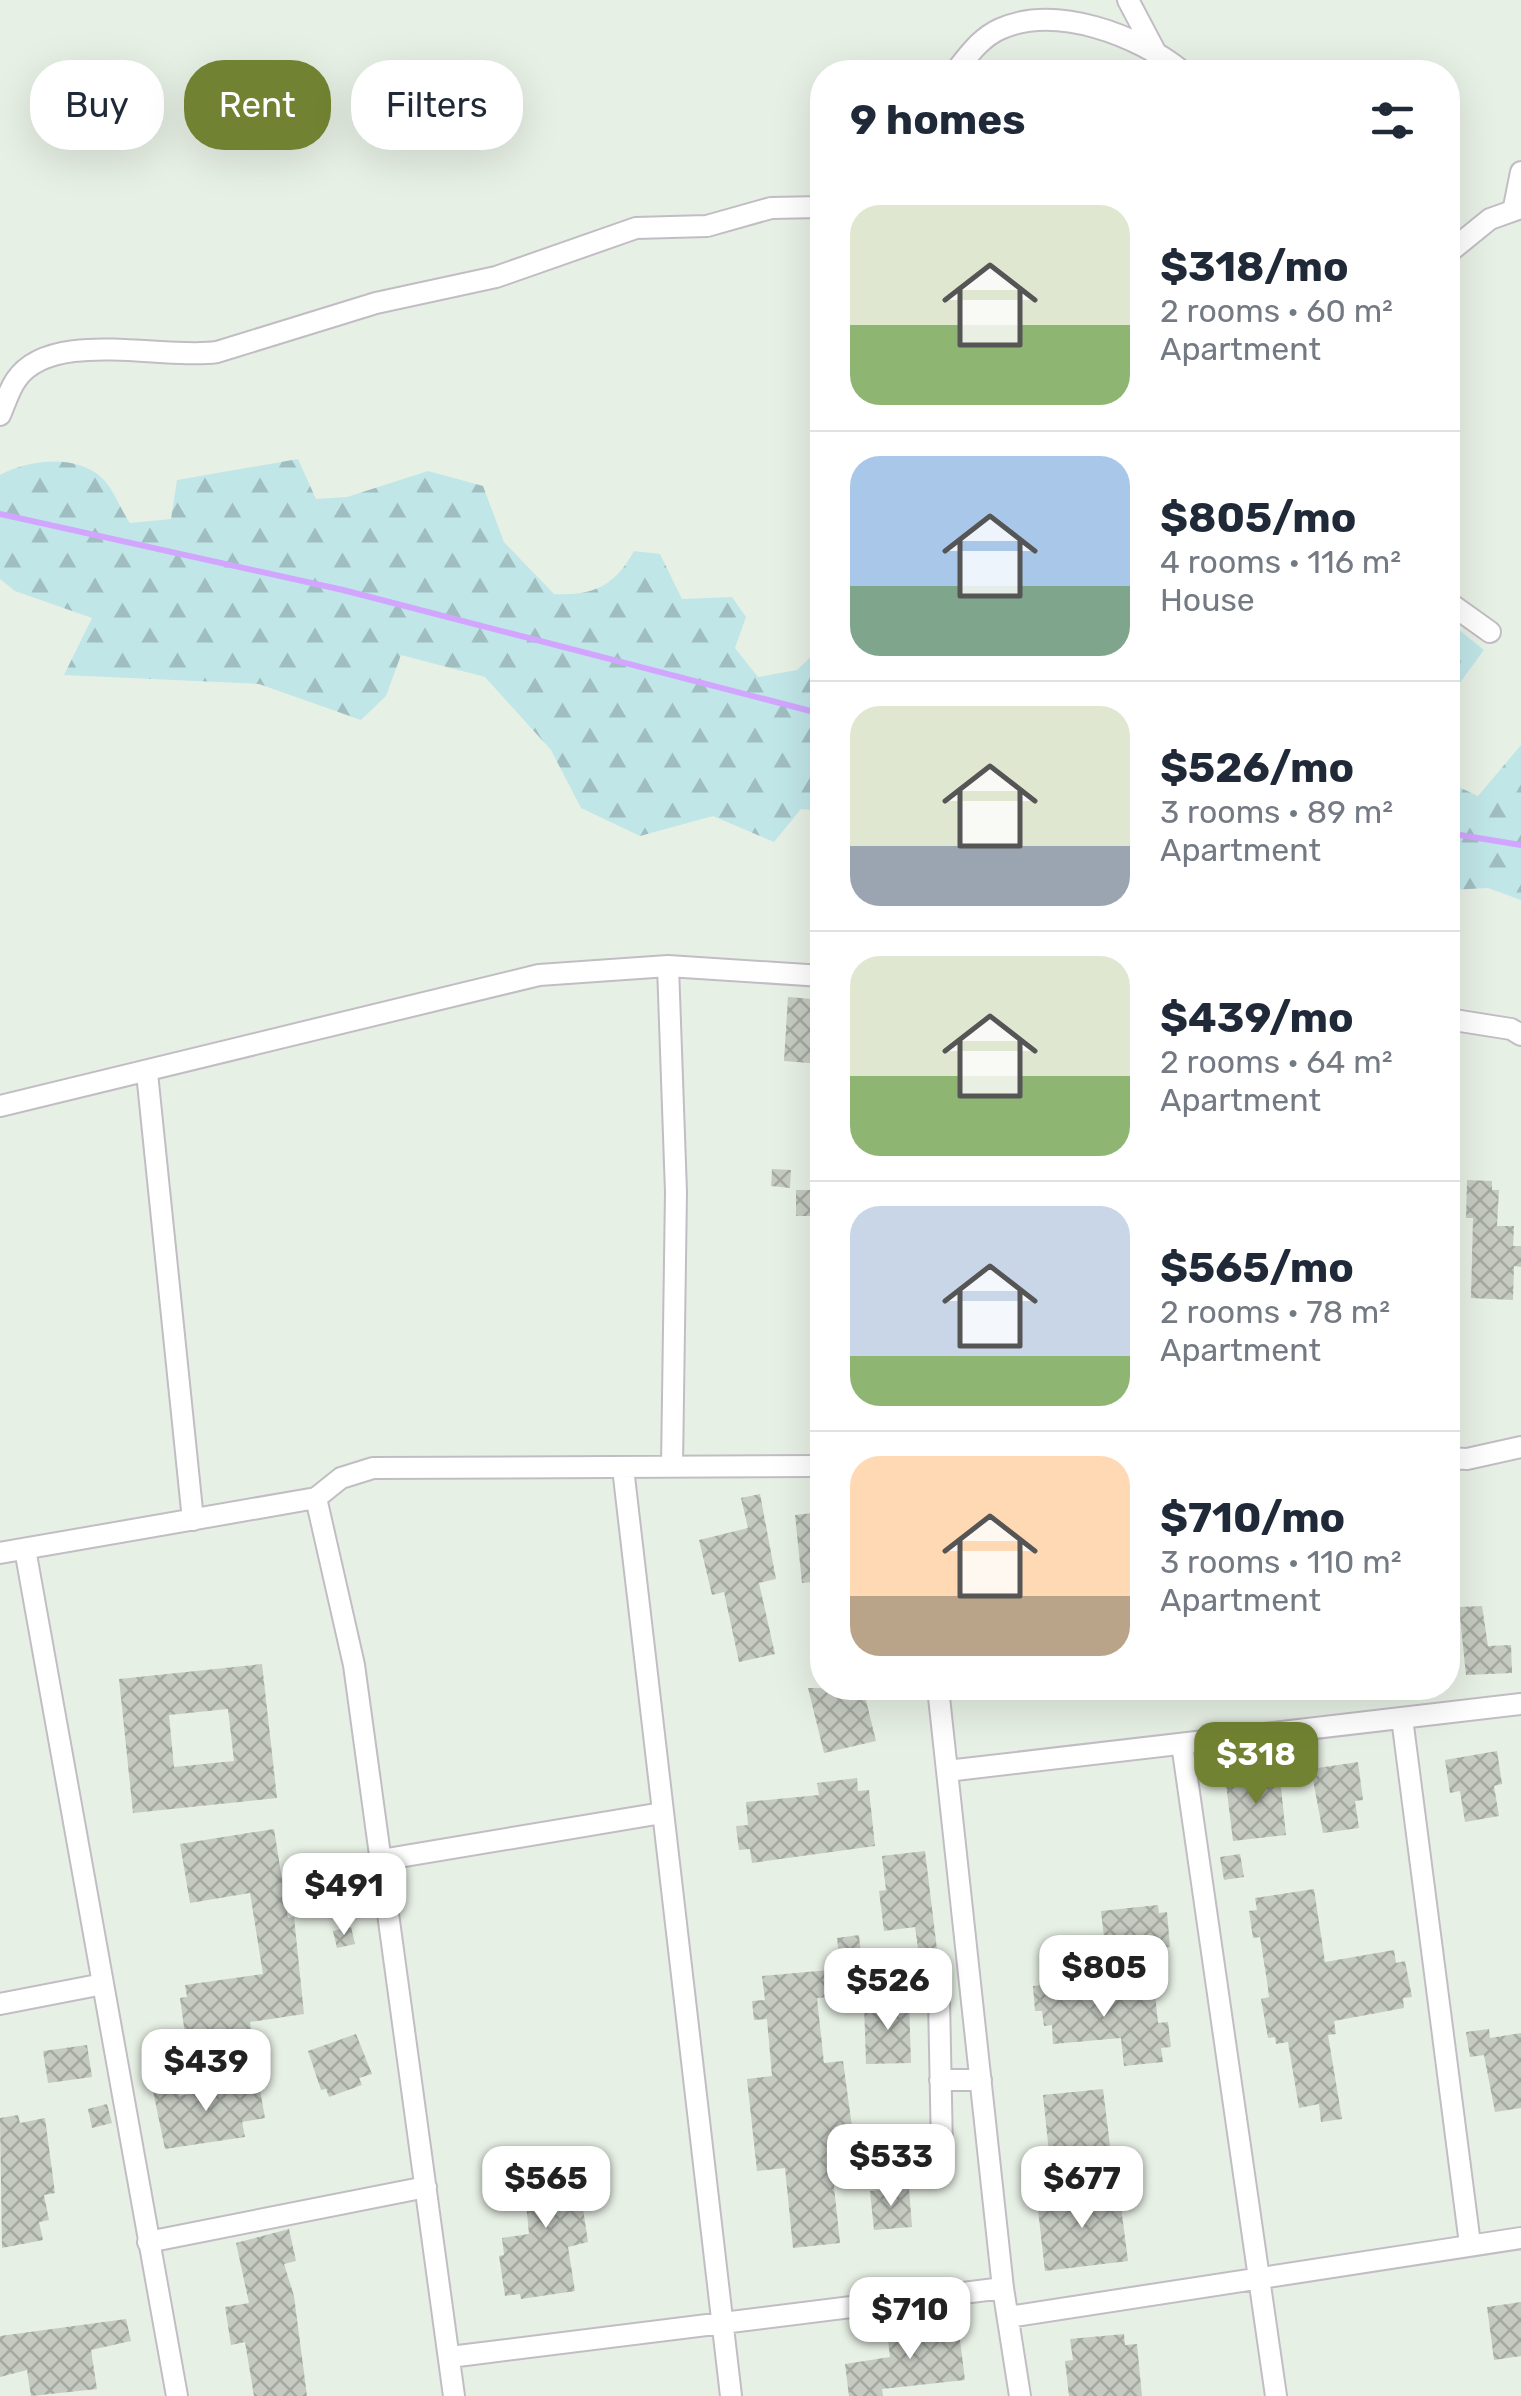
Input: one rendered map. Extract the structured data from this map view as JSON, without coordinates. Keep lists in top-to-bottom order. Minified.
{"page":{"chip":["Buy","Rent","Filters"],"heading":"9 homes","list":[{"name":"$318/mo","note":"2 rooms · 60 m² · Apartment"},{"name":"$805/mo","note":"4 rooms · 116 m² · House"},{"name":"$526/mo","note":"3 rooms · 89 m² · Apartment"},{"name":"$439/mo","note":"2 rooms · 64 m² · Apartment"},{"name":"$565/mo","note":"2 rooms · 78 m² · Apartment"},{"name":"$710/mo","note":"3 rooms · 110 m² · Apartment"}],"price":["$318","$491","$805","$526","$439","$533","$565","$677","$710"]}}
